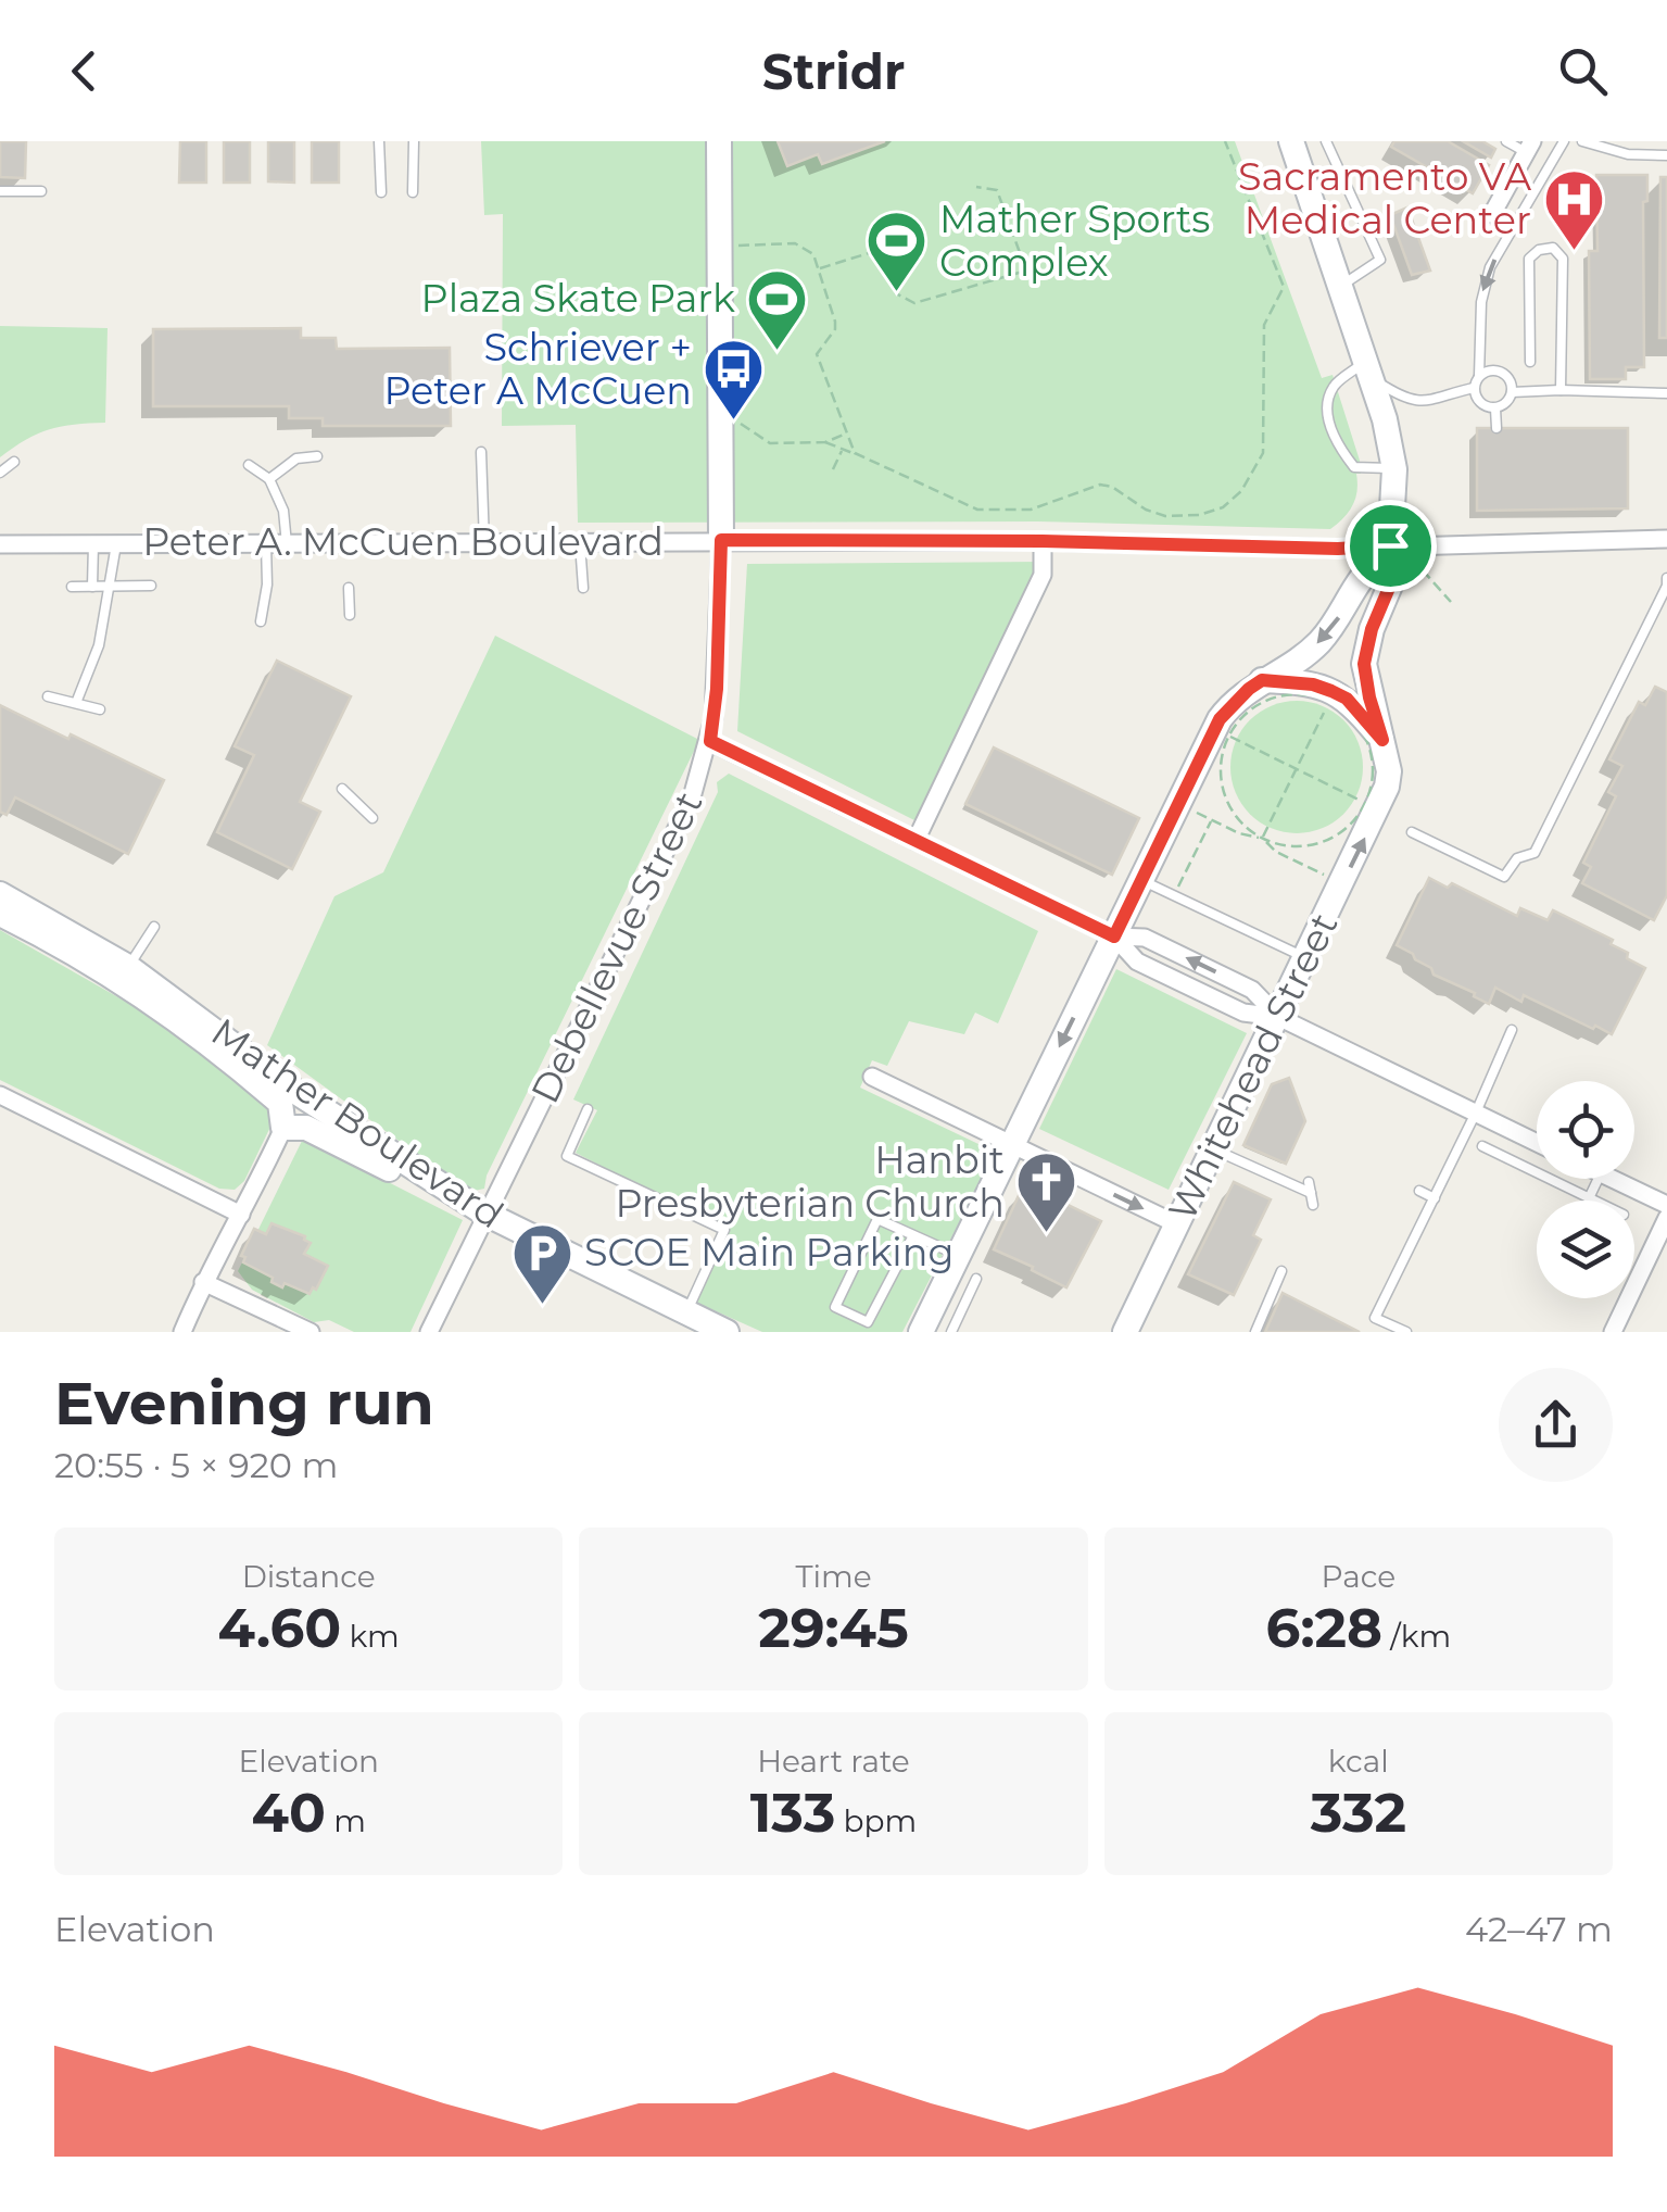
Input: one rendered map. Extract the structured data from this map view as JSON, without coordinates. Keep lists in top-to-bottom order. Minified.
{"streets":{"street":["Peter A. McCuen Boulevard","Debellevue Street","Whitehead Street","Mather Boulevard"]},"crossings":[["Peter A. McCuen Boulevard","Debellevue Street"],["Debellevue Street","Mather Boulevard"]],"places":{"hospital":["Sacramento VA Medical Center"],"sports":["Mather Sports Complex","Plaza Skate Park"],"bus stop":["Schriever + Peter A McCuen"],"church":["Hanbit Presbyterian Church"],"parking":["SCOE Main Parking"]},"page":{"header":"Stridr","heading":["Evening run","20:55 · 5 × 920 m"],"stats":[["Distance","4.60 km"],["Time","29:45"],["Pace","6:28 /km"],["Elevation","40 m"],["Heart rate","133 bpm"],["kcal","332"]],"chart":["Elevation","42–47 m"]}}
